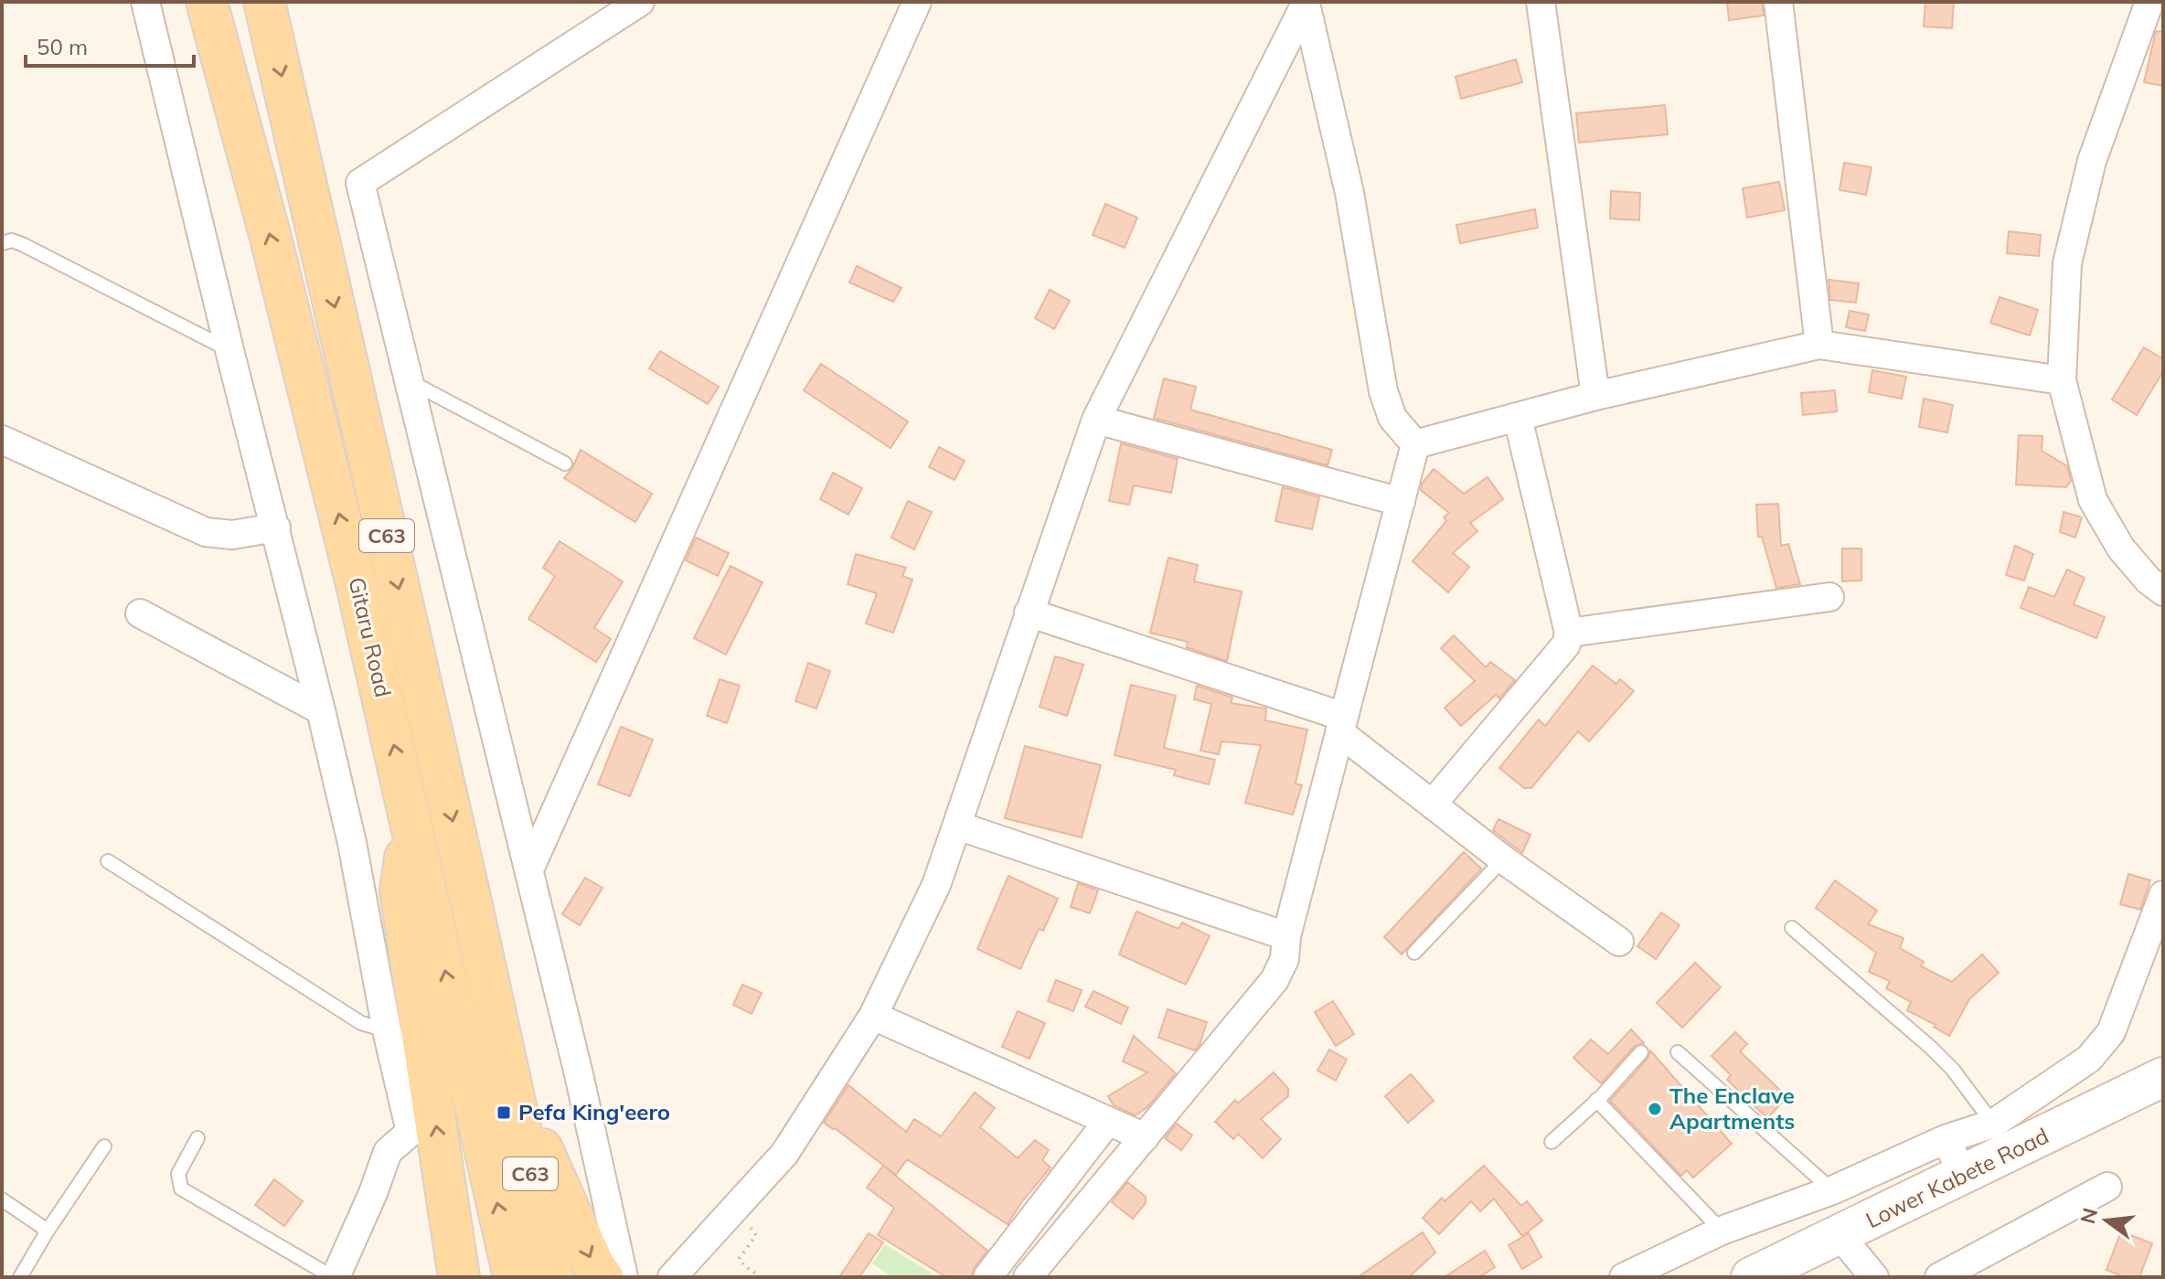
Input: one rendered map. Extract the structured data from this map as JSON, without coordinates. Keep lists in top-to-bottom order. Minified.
{"streets":{"main road":["C63","Gitaru Road","Lower Kabete Road"]},"places":{"other":["The Enclave Apartments"],"transit":["Pefa King'eero"]},"scale_bar":"50 m","north":"left"}
